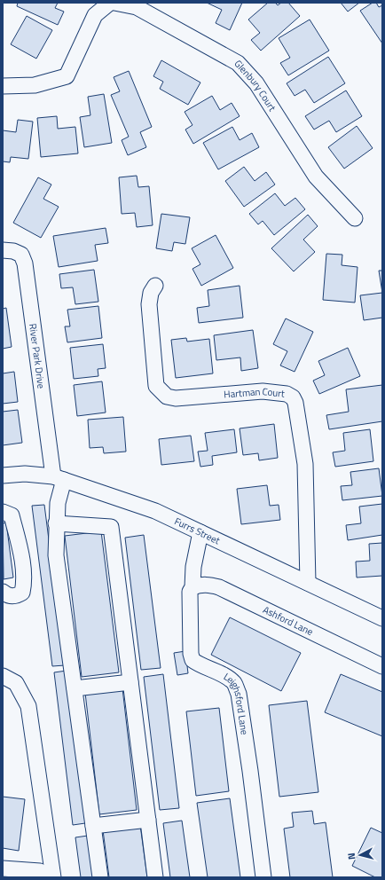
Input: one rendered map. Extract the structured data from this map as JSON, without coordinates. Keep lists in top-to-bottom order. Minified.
{"streets":{"street":["Glenbury Court","River Park Drive","Hartman Court","Furrs Street","Ashford Lane","Leighsford Lane"]},"crossings":[["River Park Drive","Furrs Street"],["Hartman Court","Furrs Street"],["Furrs Street","Leighsford Lane"],["Ashford Lane","Leighsford Lane"]],"north":"left"}
